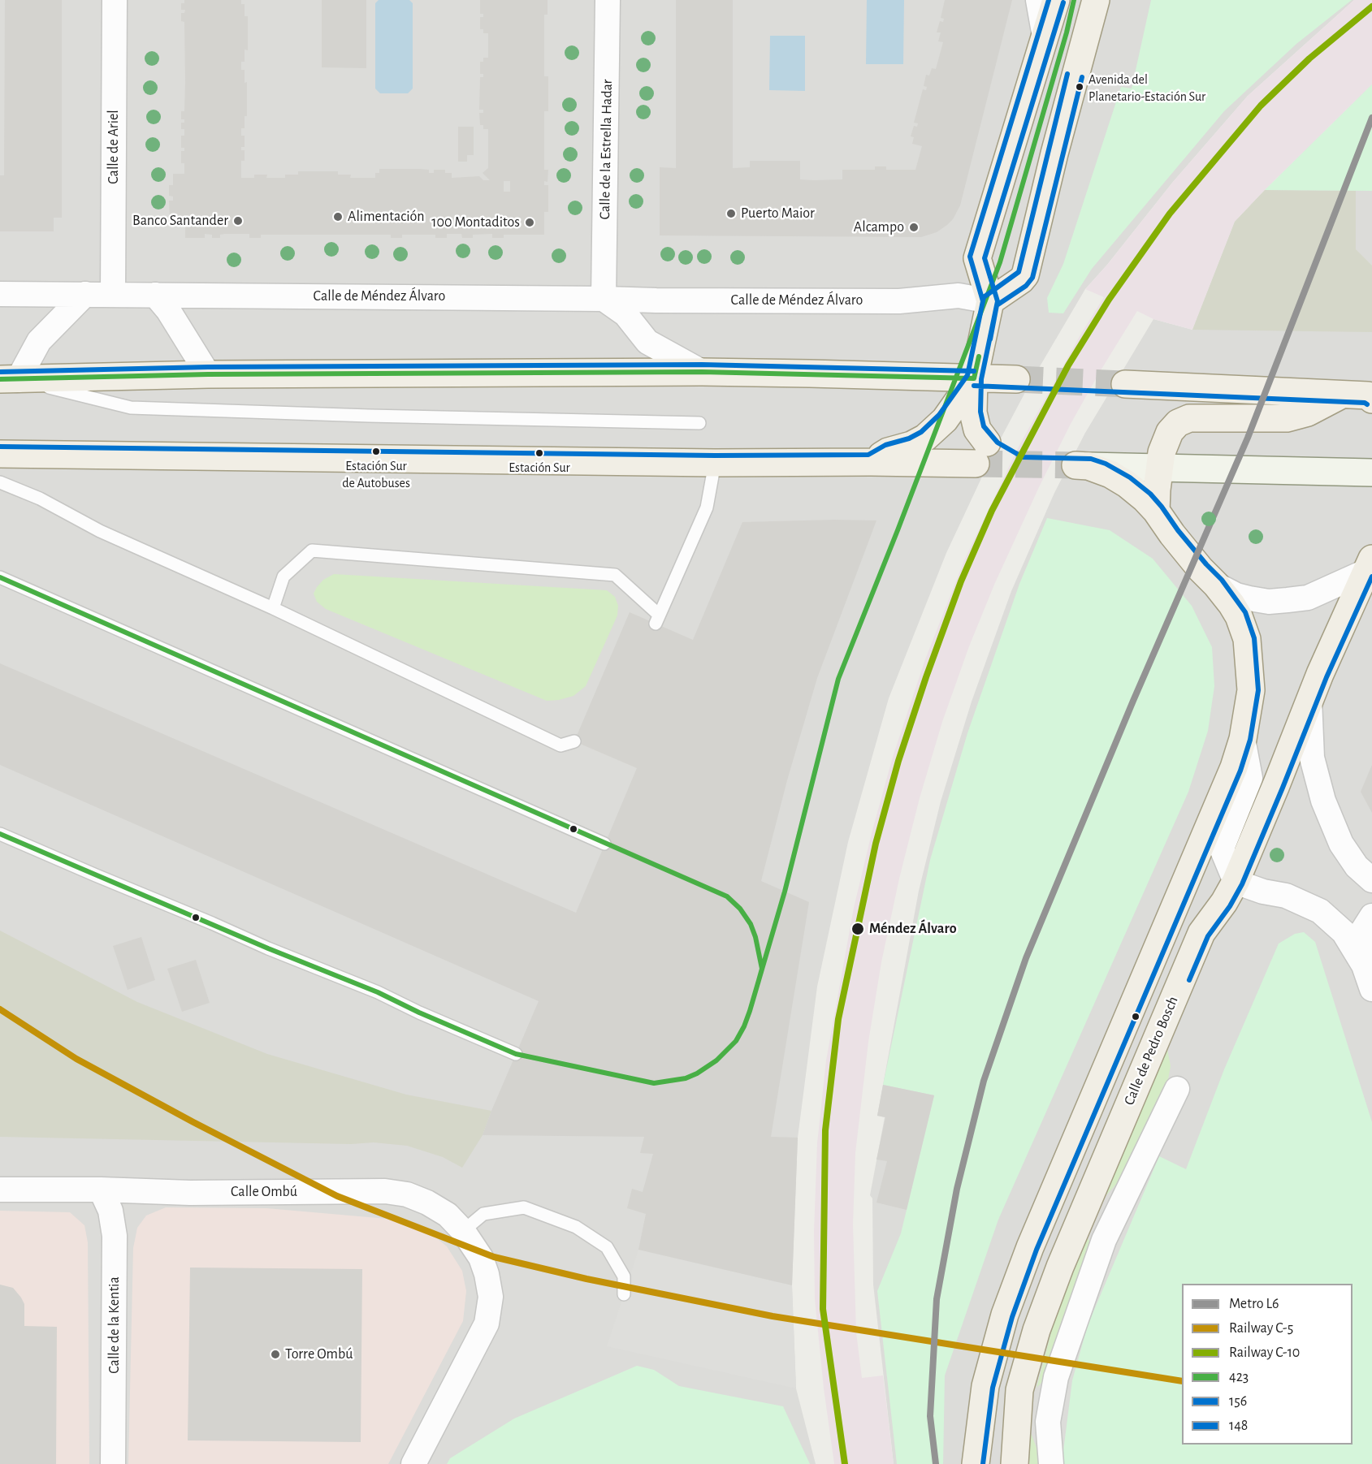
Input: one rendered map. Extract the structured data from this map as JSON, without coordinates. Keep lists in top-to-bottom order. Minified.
{"streets":{"main road":["Calle de Pedro Bosch"],"street":["Calle de Ariel","Calle de la Estrella Hadar","Calle de Méndez Álvaro","Calle Ombú","Calle de la Kentia"]},"crossings":[["Calle de Ariel","Calle de Méndez Álvaro"],["Calle de la Estrella Hadar","Calle de Méndez Álvaro"],["Calle Ombú","Calle de la Kentia"]],"places":["Avenida del Planetario-Estación Sur","Puerto Maior","Alimentación","Banco Santander","100 Montaditos","Alcampo","Estación Sur de Autobuses","Estación Sur","Méndez Álvaro","Torre Ombú"],"lines":["transit line 423","transit line 148","transit line 156","rail line C-10","metro line L6","rail line C-5"],"legend":["Metro L6","Railway C-5","Railway C-10","423","156","148"]}
